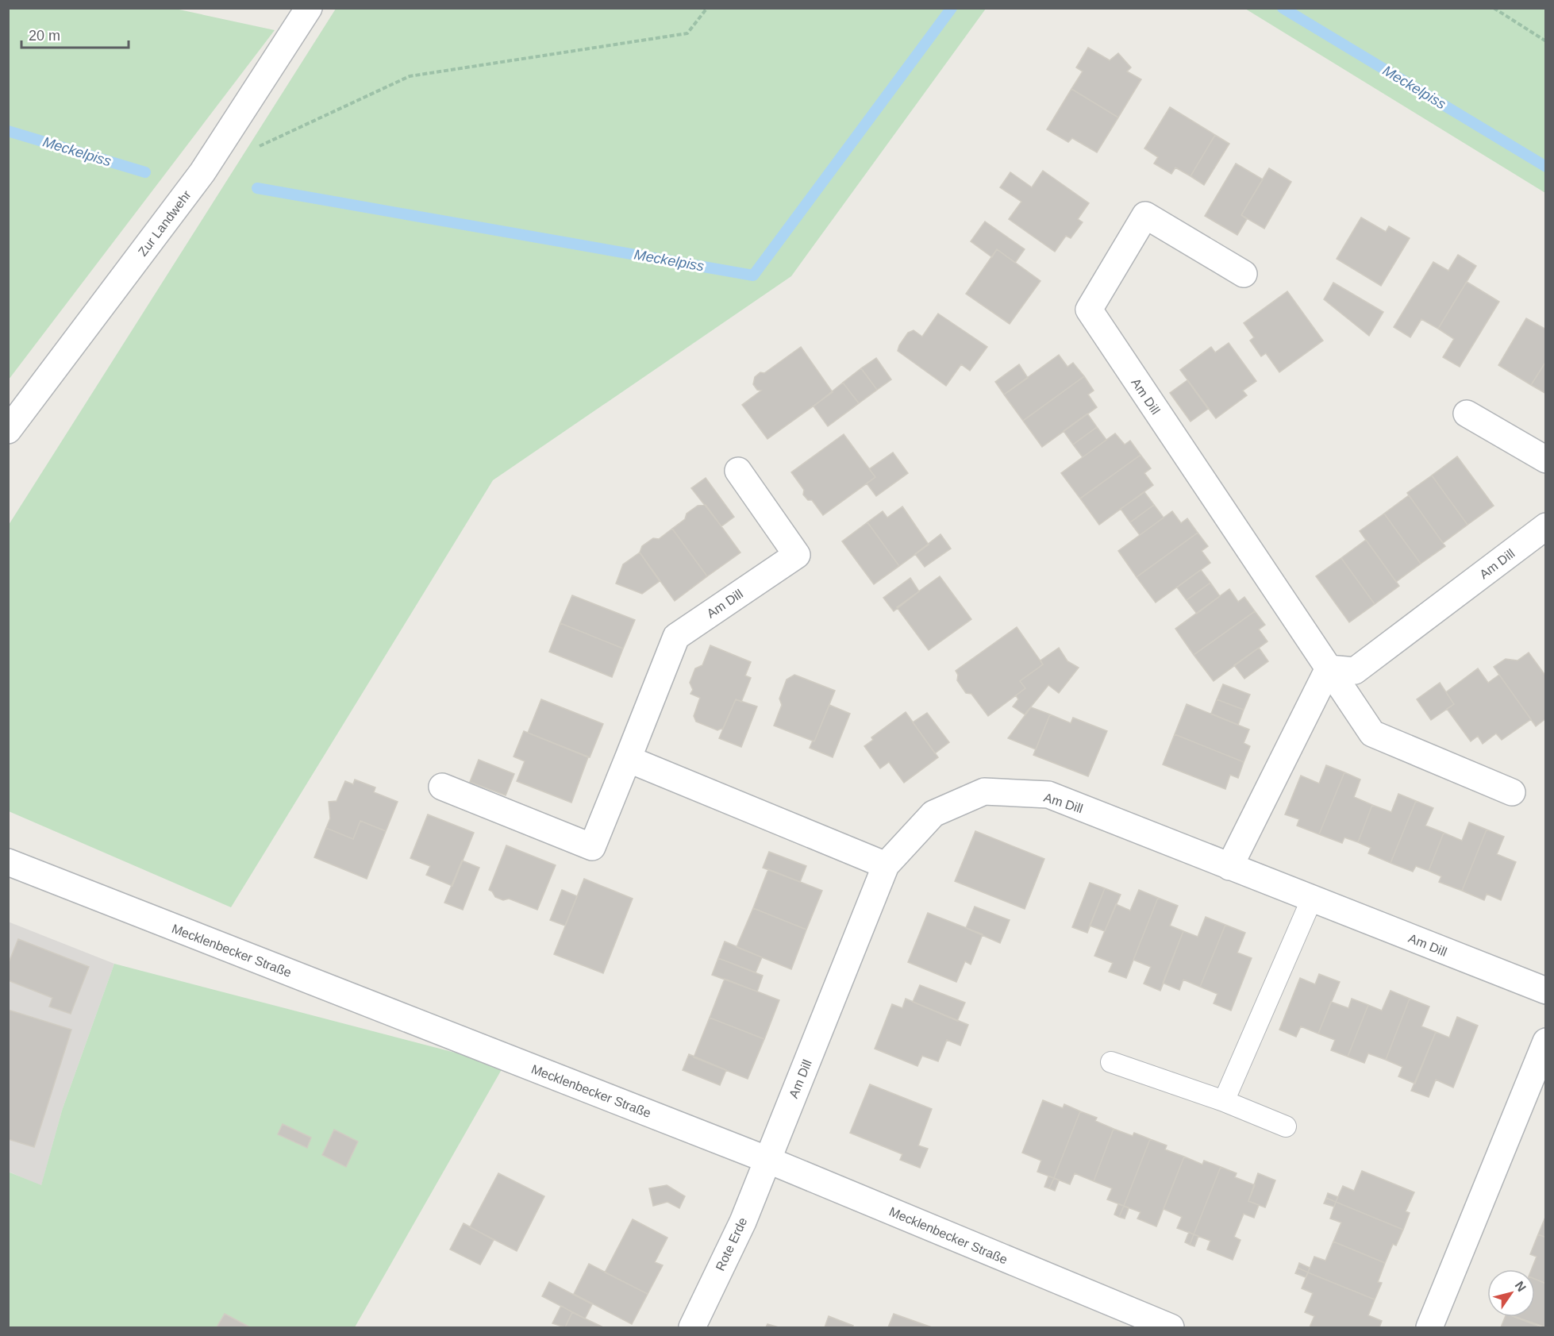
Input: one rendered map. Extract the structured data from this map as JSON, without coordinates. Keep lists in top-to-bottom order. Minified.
{"streets":{"street":["Zur Landwehr","Am Dill","Mecklenbecker Straße","Rote Erde"]},"crossings":[["Am Dill","Mecklenbecker Straße"],["Am Dill","Rote Erde"],["Mecklenbecker Straße","Rote Erde"]],"water":["Meckelpiss"],"scale_bar":"20 m","north":"top right"}
